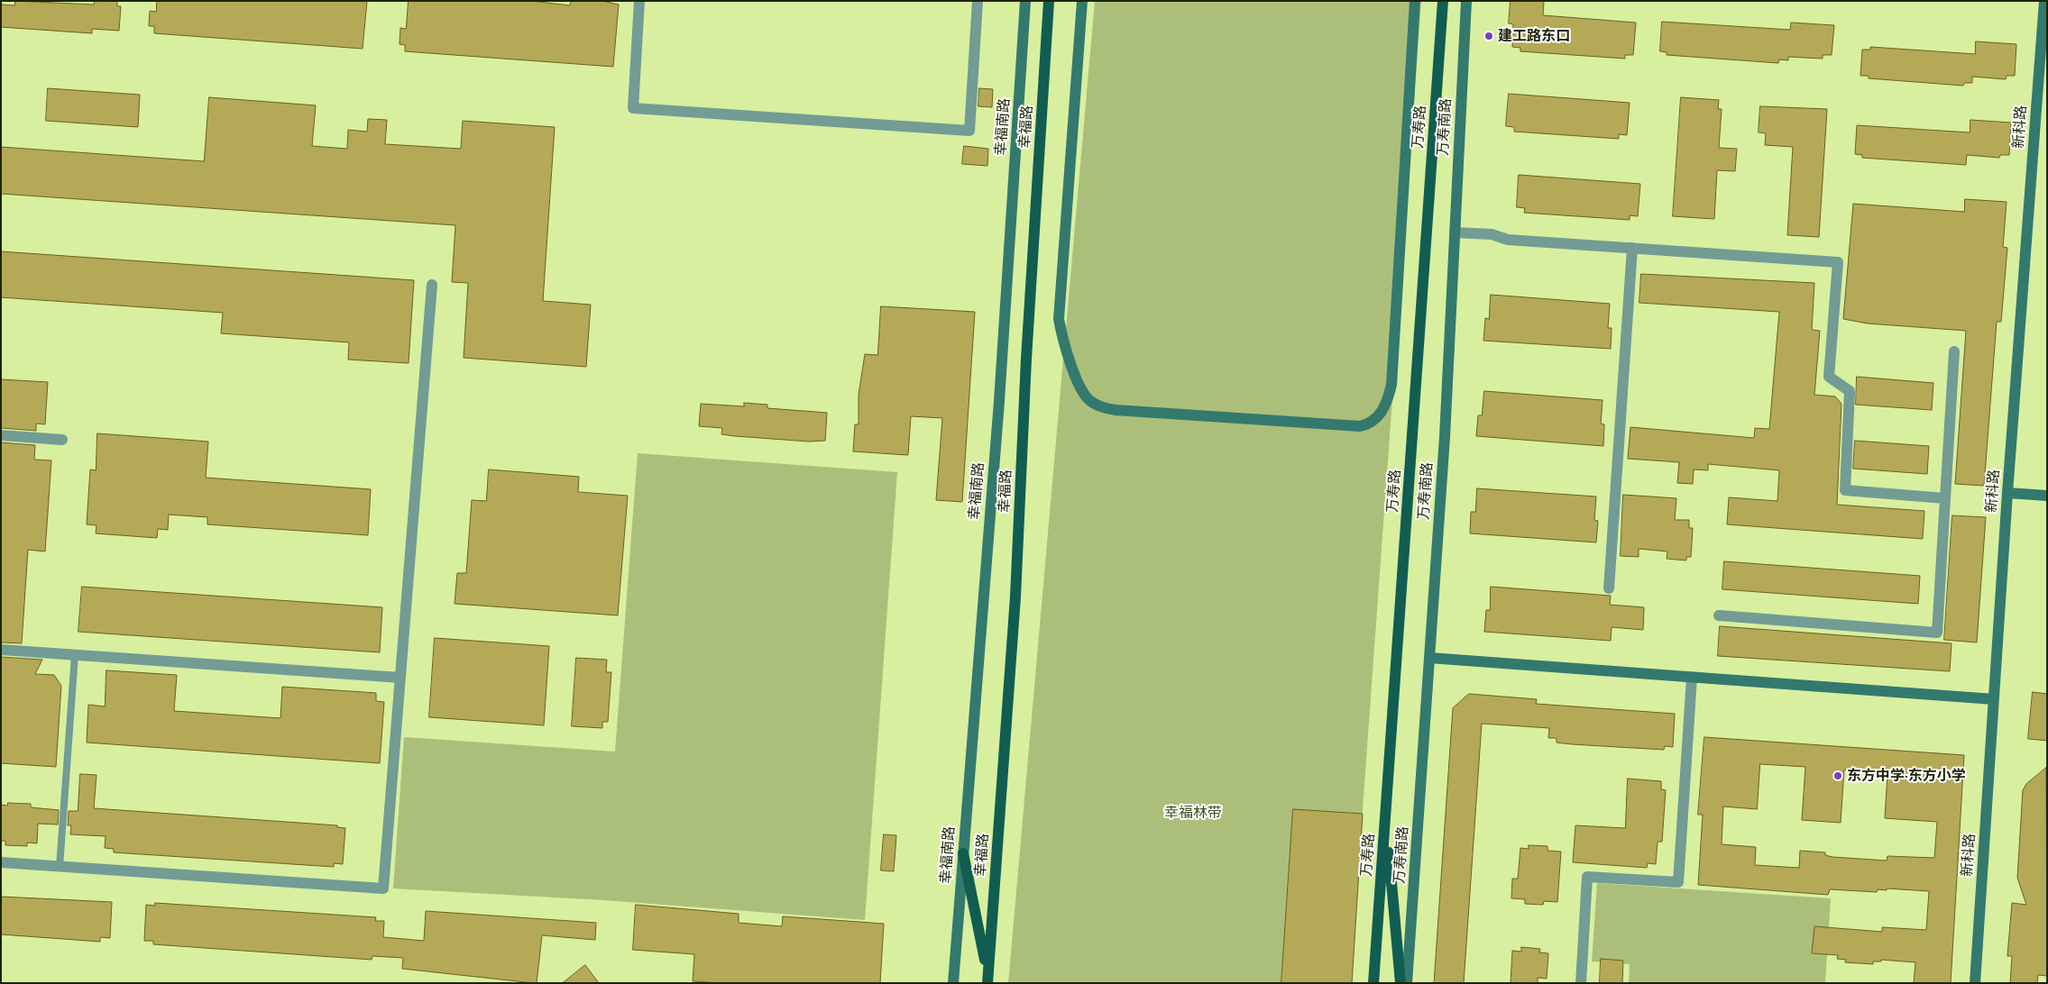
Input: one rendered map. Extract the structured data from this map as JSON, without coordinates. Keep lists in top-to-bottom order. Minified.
{"streets":{"main road":["幸福南路","幸福路","万寿路","万寿南路","新科路"]},"parks":["幸福林带"],"places":["建工路东口","东方中学·东方小学"]}
